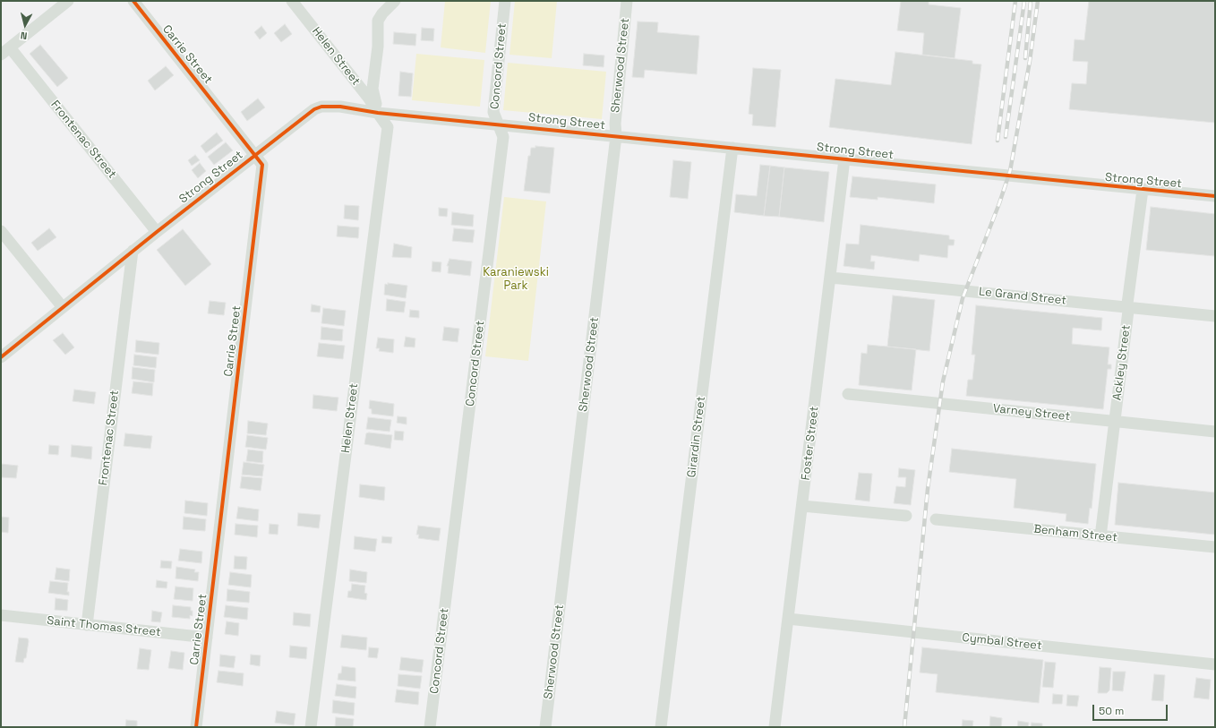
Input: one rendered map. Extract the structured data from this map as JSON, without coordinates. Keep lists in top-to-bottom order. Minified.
{"streets":{"street":["Carrie Street","Helen Street","Sherwood Street","Concord Street","Strong Street","Frontenac Street","Le Grand Street","Ackley Street","Varney Street","Girardin Street","Foster Street","Benham Street","Saint Thomas Street","Cymbal Street"]},"crossings":[["Carrie Street","Strong Street"],["Carrie Street","Saint Thomas Street"],["Helen Street","Strong Street"],["Sherwood Street","Strong Street"],["Concord Street","Strong Street"],["Strong Street","Frontenac Street"],["Strong Street","Ackley Street"],["Strong Street","Girardin Street"],["Strong Street","Foster Street"],["Frontenac Street","Saint Thomas Street"],["Le Grand Street","Ackley Street"],["Le Grand Street","Foster Street"],["Ackley Street","Varney Street"],["Ackley Street","Benham Street"],["Foster Street","Cymbal Street"]],"parks":["Karaniewski Park"],"scale_bar":"50 m","north":"bottom"}
